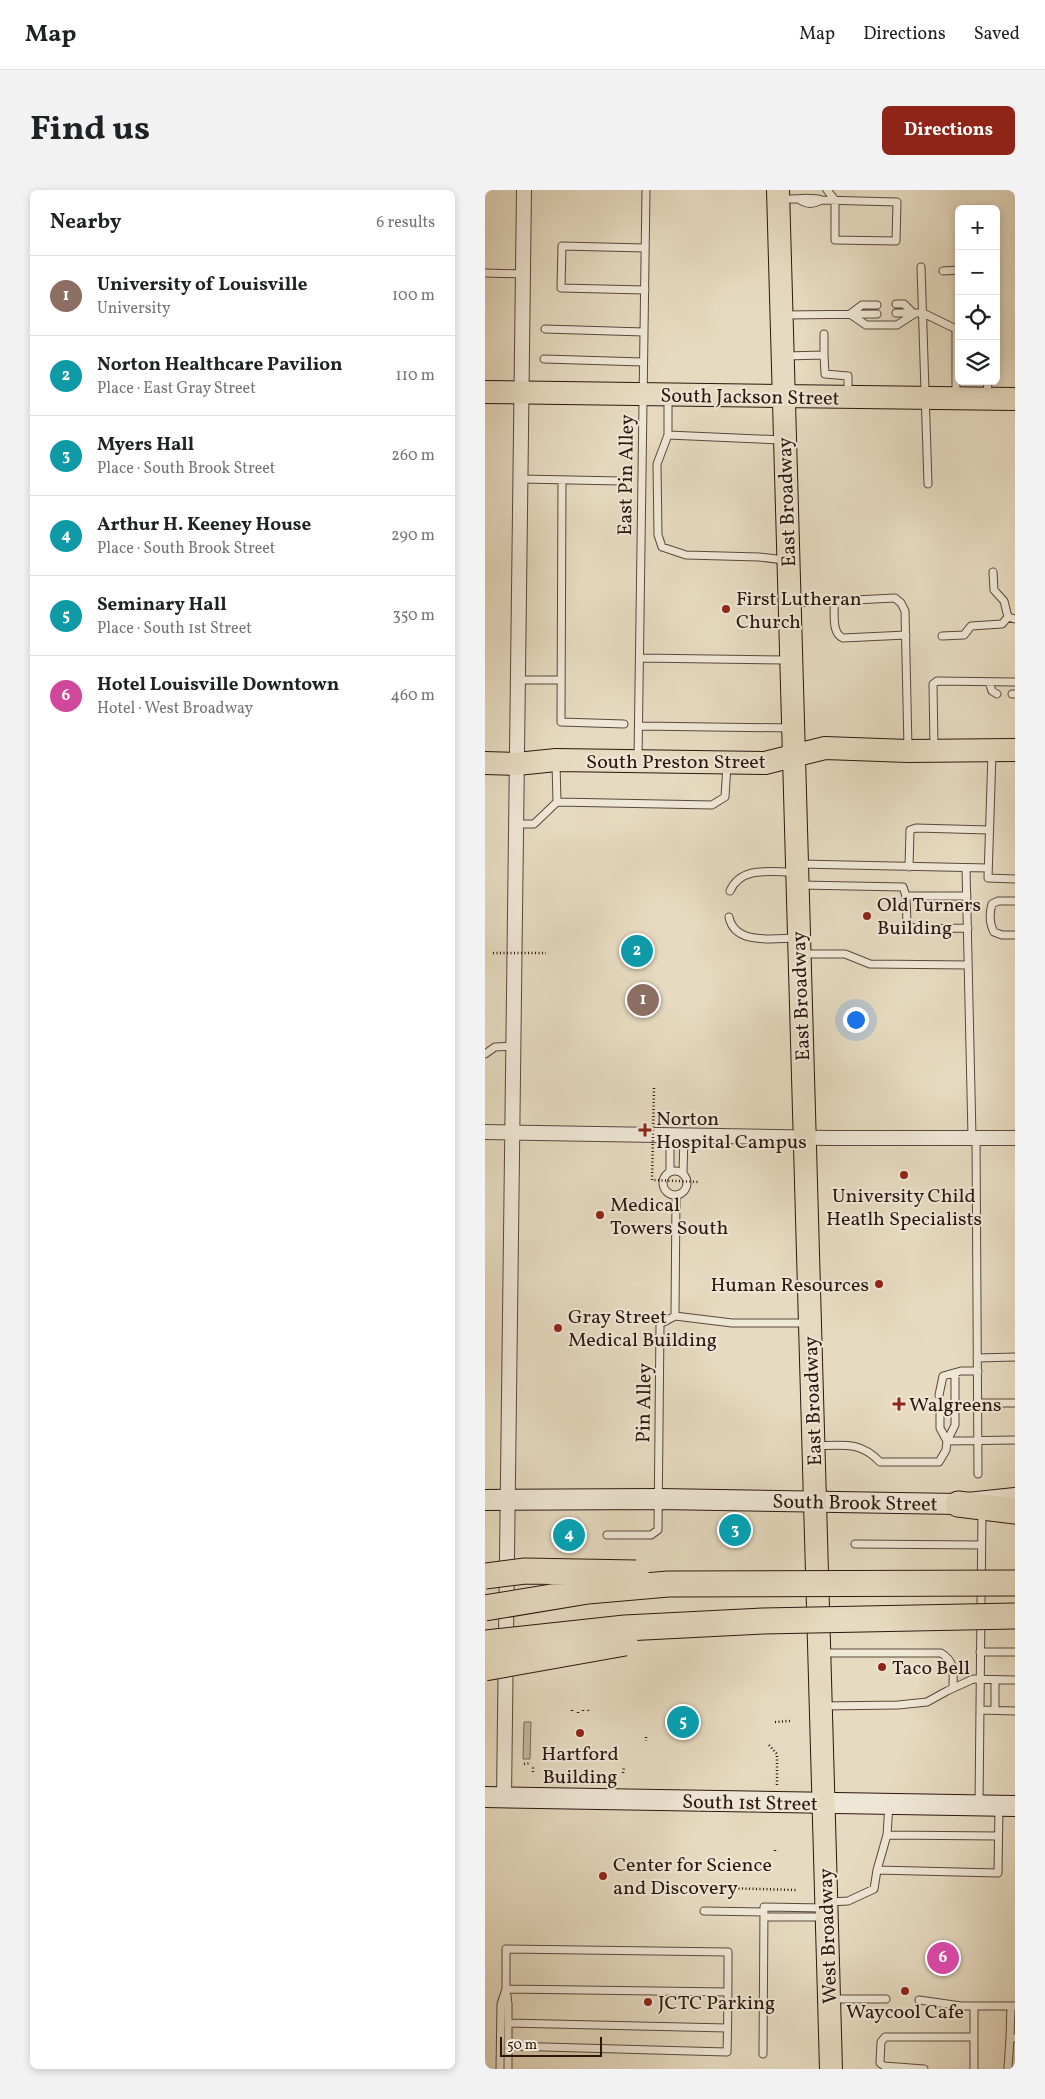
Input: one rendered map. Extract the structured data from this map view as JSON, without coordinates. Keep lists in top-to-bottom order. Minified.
{"streets":{"main road":["South Jackson Street","East Broadway","South Preston Street","West Broadway"],"street":["South Brook Street","South 1st Street"],"lane":["East Pin Alley","Pin Alley"]},"crossings":[["South Jackson Street","East Pin Alley"],["South Jackson Street","East Broadway"],["East Pin Alley","South Preston Street"],["East Broadway","South Preston Street"],["East Broadway","South Brook Street"],["East Broadway","South 1st Street"],["East Broadway","West Broadway"],["Pin Alley","South Brook Street"],["South 1st Street","West Broadway"]],"places":{"other":["First Lutheran Church","Old Turners Building","University Child Heatlh Specialists","Medical Towers South","Human Resources","Gray Street Medical Building","Taco Bell","Hartford Building","Center for Science and Discovery","Waycool Cafe","JCTC Parking"],"health":["Norton Hospital Campus","Walgreens"]},"scale_bar":"50 m","page":{"header":"Map","nav":["Map","Directions","Saved"],"title":"Find us","buttons":"Directions","heading":["Nearby","6 results"],"map_buttons":["+","−"],"list":[{"mark":"1","name":"University of Louisville","note":"University","value":"100 m"},{"mark":"2","name":"Norton Healthcare Pavilion","note":"Place · East Gray Street","value":"110 m"},{"mark":"3","name":"Myers Hall","note":"Place · South Brook Street","value":"260 m"},{"mark":"4","name":"Arthur H. Keeney House","note":"Place · South Brook Street","value":"290 m"},{"mark":"5","name":"Seminary Hall","note":"Place · South 1st Street","value":"350 m"},{"mark":"6","name":"Hotel Louisville Downtown","note":"Hotel · West Broadway","value":"460 m"}],"pins":["2","1","3","4","5","6"],"scale":"50 m"}}
